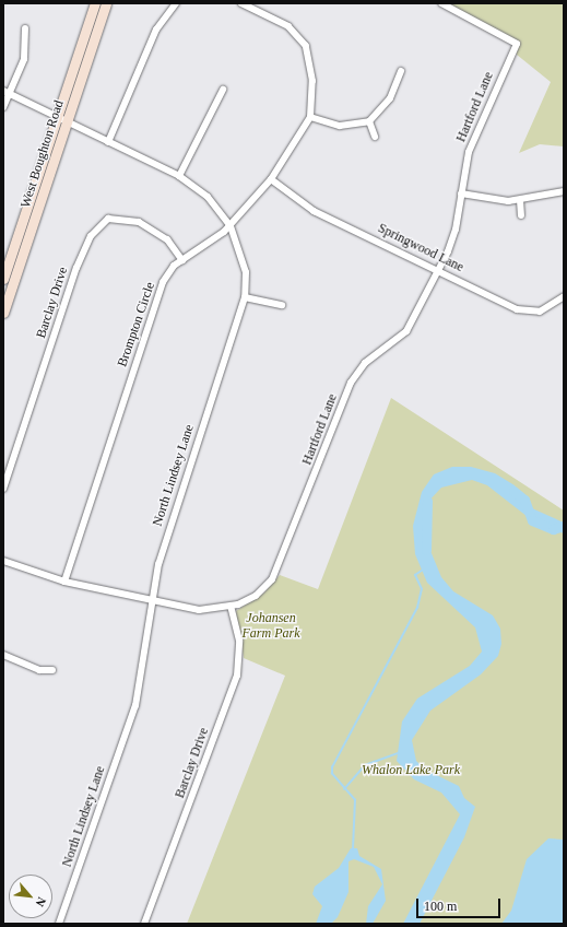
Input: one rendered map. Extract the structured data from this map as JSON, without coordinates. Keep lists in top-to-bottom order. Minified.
{"streets":{"main road":["West Boughton Road"],"street":["Hartford Lane","Springwood Lane","Barclay Drive","Brompton Circle","North Lindsey Lane"]},"crossings":[["Hartford Lane","Springwood Lane"],["Hartford Lane","Barclay Drive"],["Hartford Lane","Brompton Circle"],["Hartford Lane","North Lindsey Lane"],["West Boughton Road","North Lindsey Lane"],["Springwood Lane","Brompton Circle"],["Barclay Drive","Brompton Circle"],["Brompton Circle","North Lindsey Lane"]],"parks":["Johansen Farm Park","Whalon Lake Park"],"scale_bar":"100 m","north":"bottom right"}
